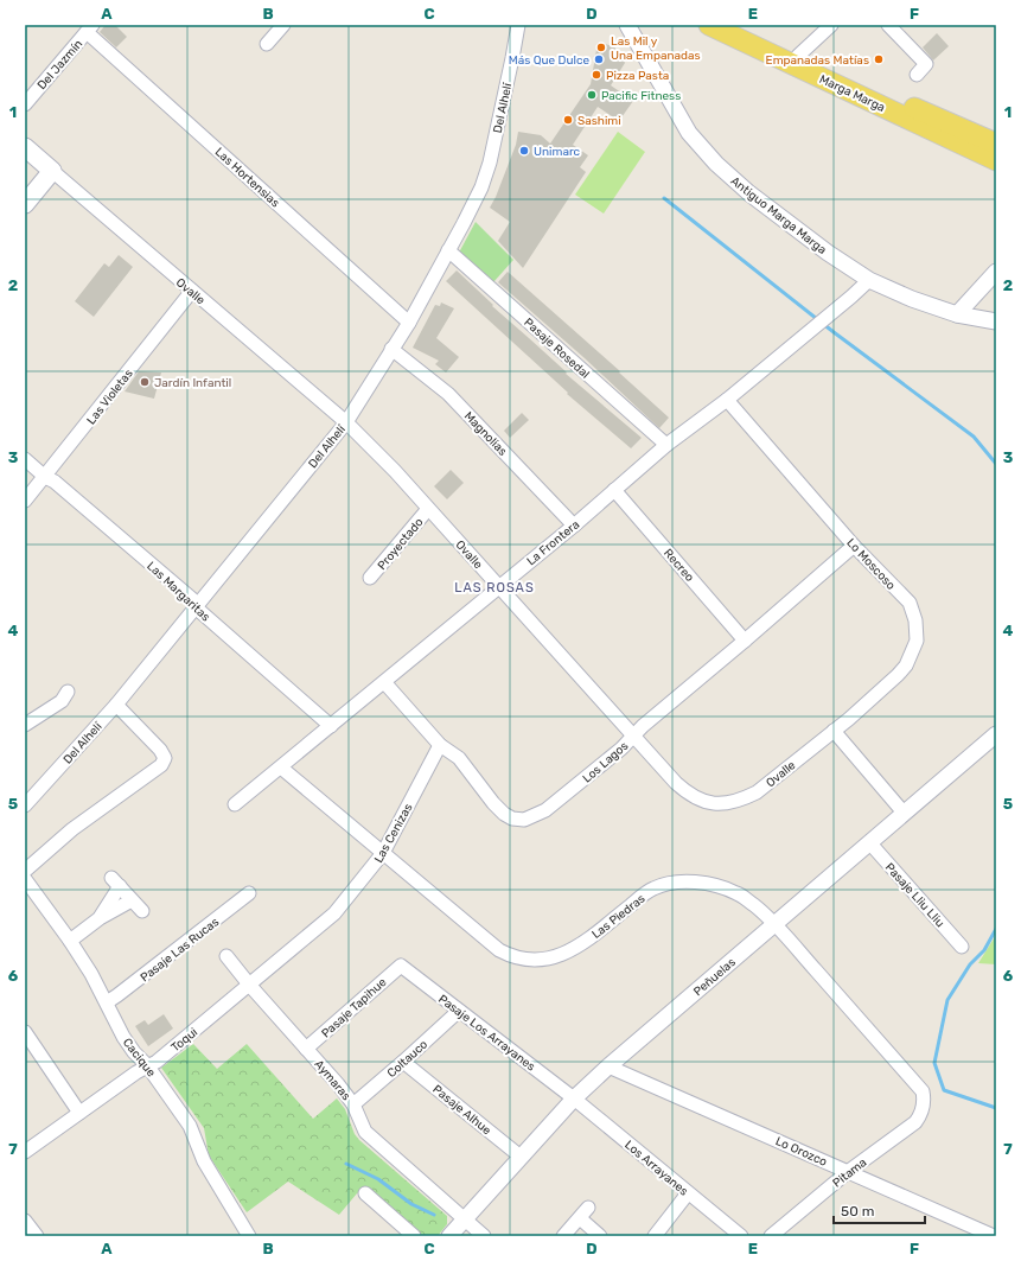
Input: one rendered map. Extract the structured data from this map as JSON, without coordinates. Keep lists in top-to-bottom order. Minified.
{"streets":{"main road":["Marga Marga","Ovalle"],"street":["Del Jazmín","Del Alhelí","Las Hortensias","Antiguo Marga Marga","Pasaje Rosedal","Las Violetas","Magnolias","La Frontera","Proyectado","Lo Moscoso","Recreo","Las Margaritas","Los Lagos","Las Cenizas","Pasaje Lliu Lliu","Las Piedras","Pasaje Las Rucas","Peñuelas","Pasaje Tapihue","Pasaje Los Arrayanes","Toqui","Cacique","Coltauco","Aymaras","Pasaje Alhue","Lo Orozco","Los Arrayanes","Pitama"]},"crossings":[["Del Jazmín","Las Hortensias"],["Del Alhelí","Las Hortensias"],["Del Alhelí","Ovalle"],["Del Alhelí","Pasaje Rosedal"],["Del Alhelí","Magnolias"],["Del Alhelí","Las Margaritas"],["Antiguo Marga Marga","La Frontera"],["Ovalle","Las Violetas"],["Ovalle","La Frontera"],["Ovalle","Proyectado"],["Ovalle","Lo Moscoso"],["Ovalle","Los Lagos"],["Pasaje Rosedal","La Frontera"],["Las Violetas","Las Margaritas"],["Magnolias","La Frontera"],["La Frontera","Lo Moscoso"],["La Frontera","Recreo"],["La Frontera","Las Margaritas"],["La Frontera","Los Lagos"],["La Frontera","Las Piedras"],["Lo Moscoso","Los Lagos"],["Recreo","Los Lagos"],["Los Lagos","Las Cenizas"],["Las Cenizas","Las Piedras"],["Las Cenizas","Toqui"],["Pasaje Lliu Lliu","Peñuelas"],["Las Piedras","Peñuelas"],["Las Piedras","Pitama"],["Pasaje Las Rucas","Cacique"],["Peñuelas","Pasaje Los Arrayanes"],["Peñuelas","Aymaras"],["Peñuelas","Pasaje Alhue"],["Peñuelas","Lo Orozco"],["Peñuelas","Los Arrayanes"],["Pasaje Tapihue","Pasaje Los Arrayanes"],["Pasaje Tapihue","Aymaras"],["Pasaje Los Arrayanes","Coltauco"],["Pasaje Los Arrayanes","Los Arrayanes"],["Toqui","Cacique"],["Toqui","Aymaras"],["Coltauco","Aymaras"],["Coltauco","Pasaje Alhue"],["Lo Orozco","Pitama"]],"districts":["LAS ROSAS"],"places":["Las Mil y Una Empanadas","Más Que Dulce","Empanadas Matías","Pizza Pasta","Pacific Fitness","Sashimi","Unimarc","Jardín Infantil"],"scale_bar":"50 m","grid":{"columns":["A","B","C","D","E","F"],"rows":["1","2","3","4","5","6","7"]}}
